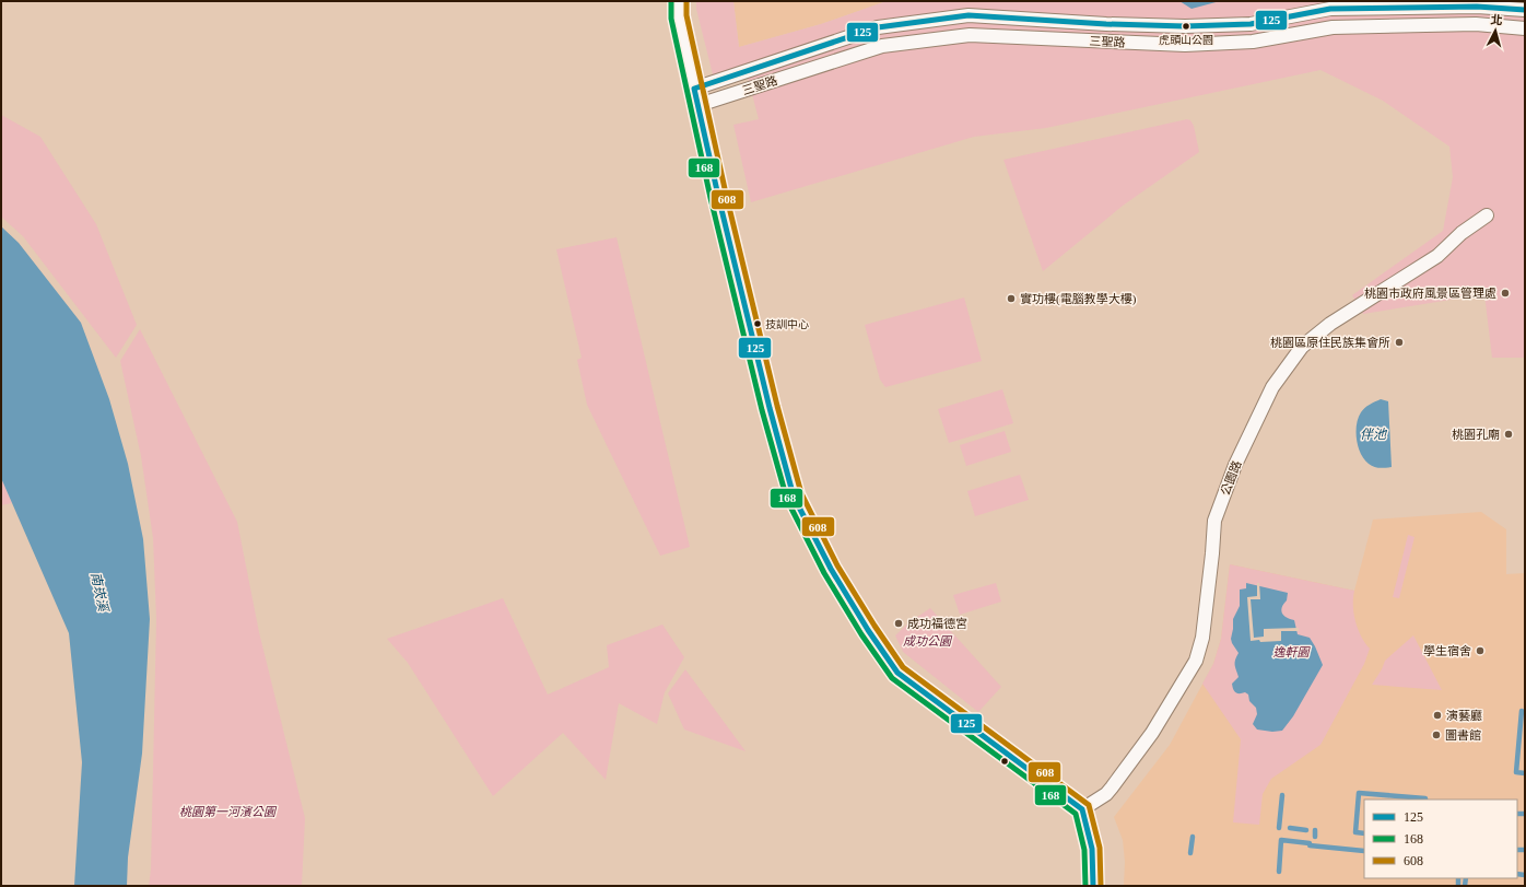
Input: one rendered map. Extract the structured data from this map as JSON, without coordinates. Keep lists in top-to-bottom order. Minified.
{"streets":{"street":["三聖路","公園路"]},"water":["伴池","南崁溪"],"parks":["成功公園","逸軒園","桃園第一河濱公園"],"places":["虎頭山公園","桃園市政府風景區管理處","實功樓(電腦教學大樓)","技訓中心","桃園區原住民族集會所","桃園孔廟","成功福德宮","學生宿舍","演藝廳","圖書館"],"lines":["transit line 168","transit line 608","transit line 125"],"legend":["125","168","608"],"north":"top"}
